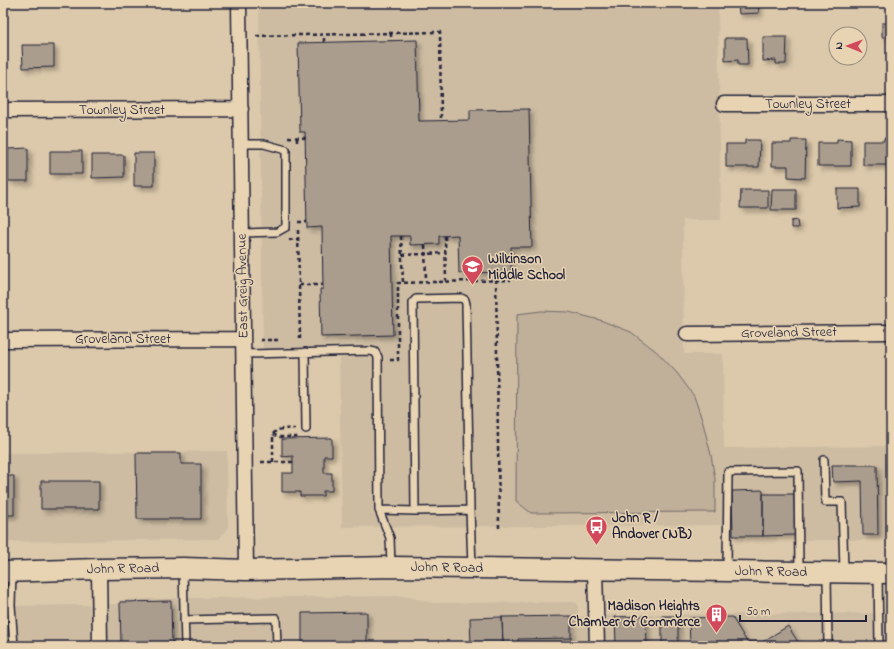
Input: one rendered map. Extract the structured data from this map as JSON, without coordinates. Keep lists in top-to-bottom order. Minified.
{"streets":{"main road":["John R Road"],"street":["Townley Street","East Greig Avenue","Groveland Street"]},"crossings":[["Townley Street","East Greig Avenue"],["East Greig Avenue","Groveland Street"],["East Greig Avenue","John R Road"]],"places":{"school or university":["Wilkinson Middle School"],"bus stop":["John R / Andover (NB)"],"building":["Madison Heights Chamber of Commerce"]},"scale_bar":"50 m","north":"left"}
